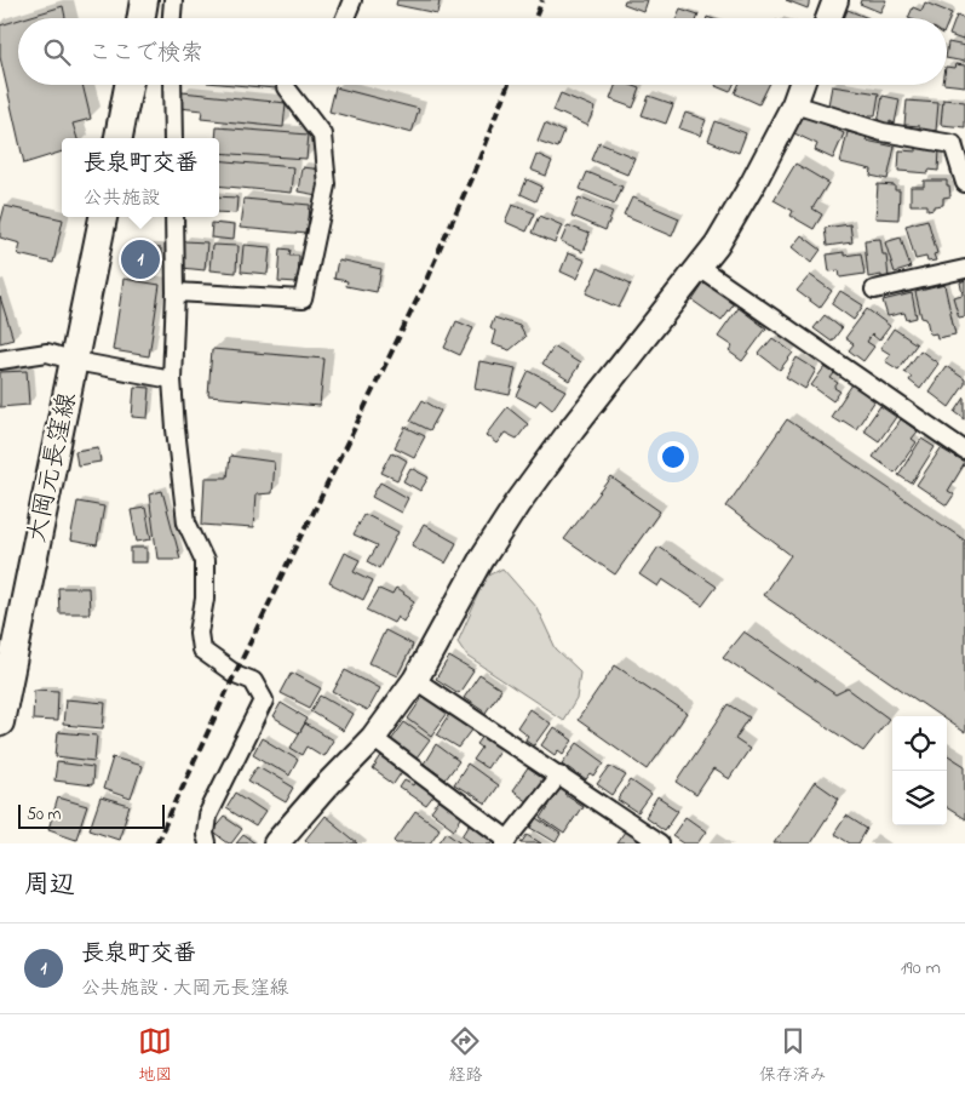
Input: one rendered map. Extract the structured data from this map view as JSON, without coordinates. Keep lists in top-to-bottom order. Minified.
{"streets":{"main road":["大岡元長窪線"]},"scale_bar":"50 m","page":{"search":"ここで検索","popup":["長泉町交番","公共施設"],"pins":"1","scale":"50 m","heading":"周辺","list":[{"mark":"1","name":"長泉町交番","note":"公共施設 · 大岡元長窪線","value":"190 m"}],"nav":["地図","経路","保存済み"]}}
